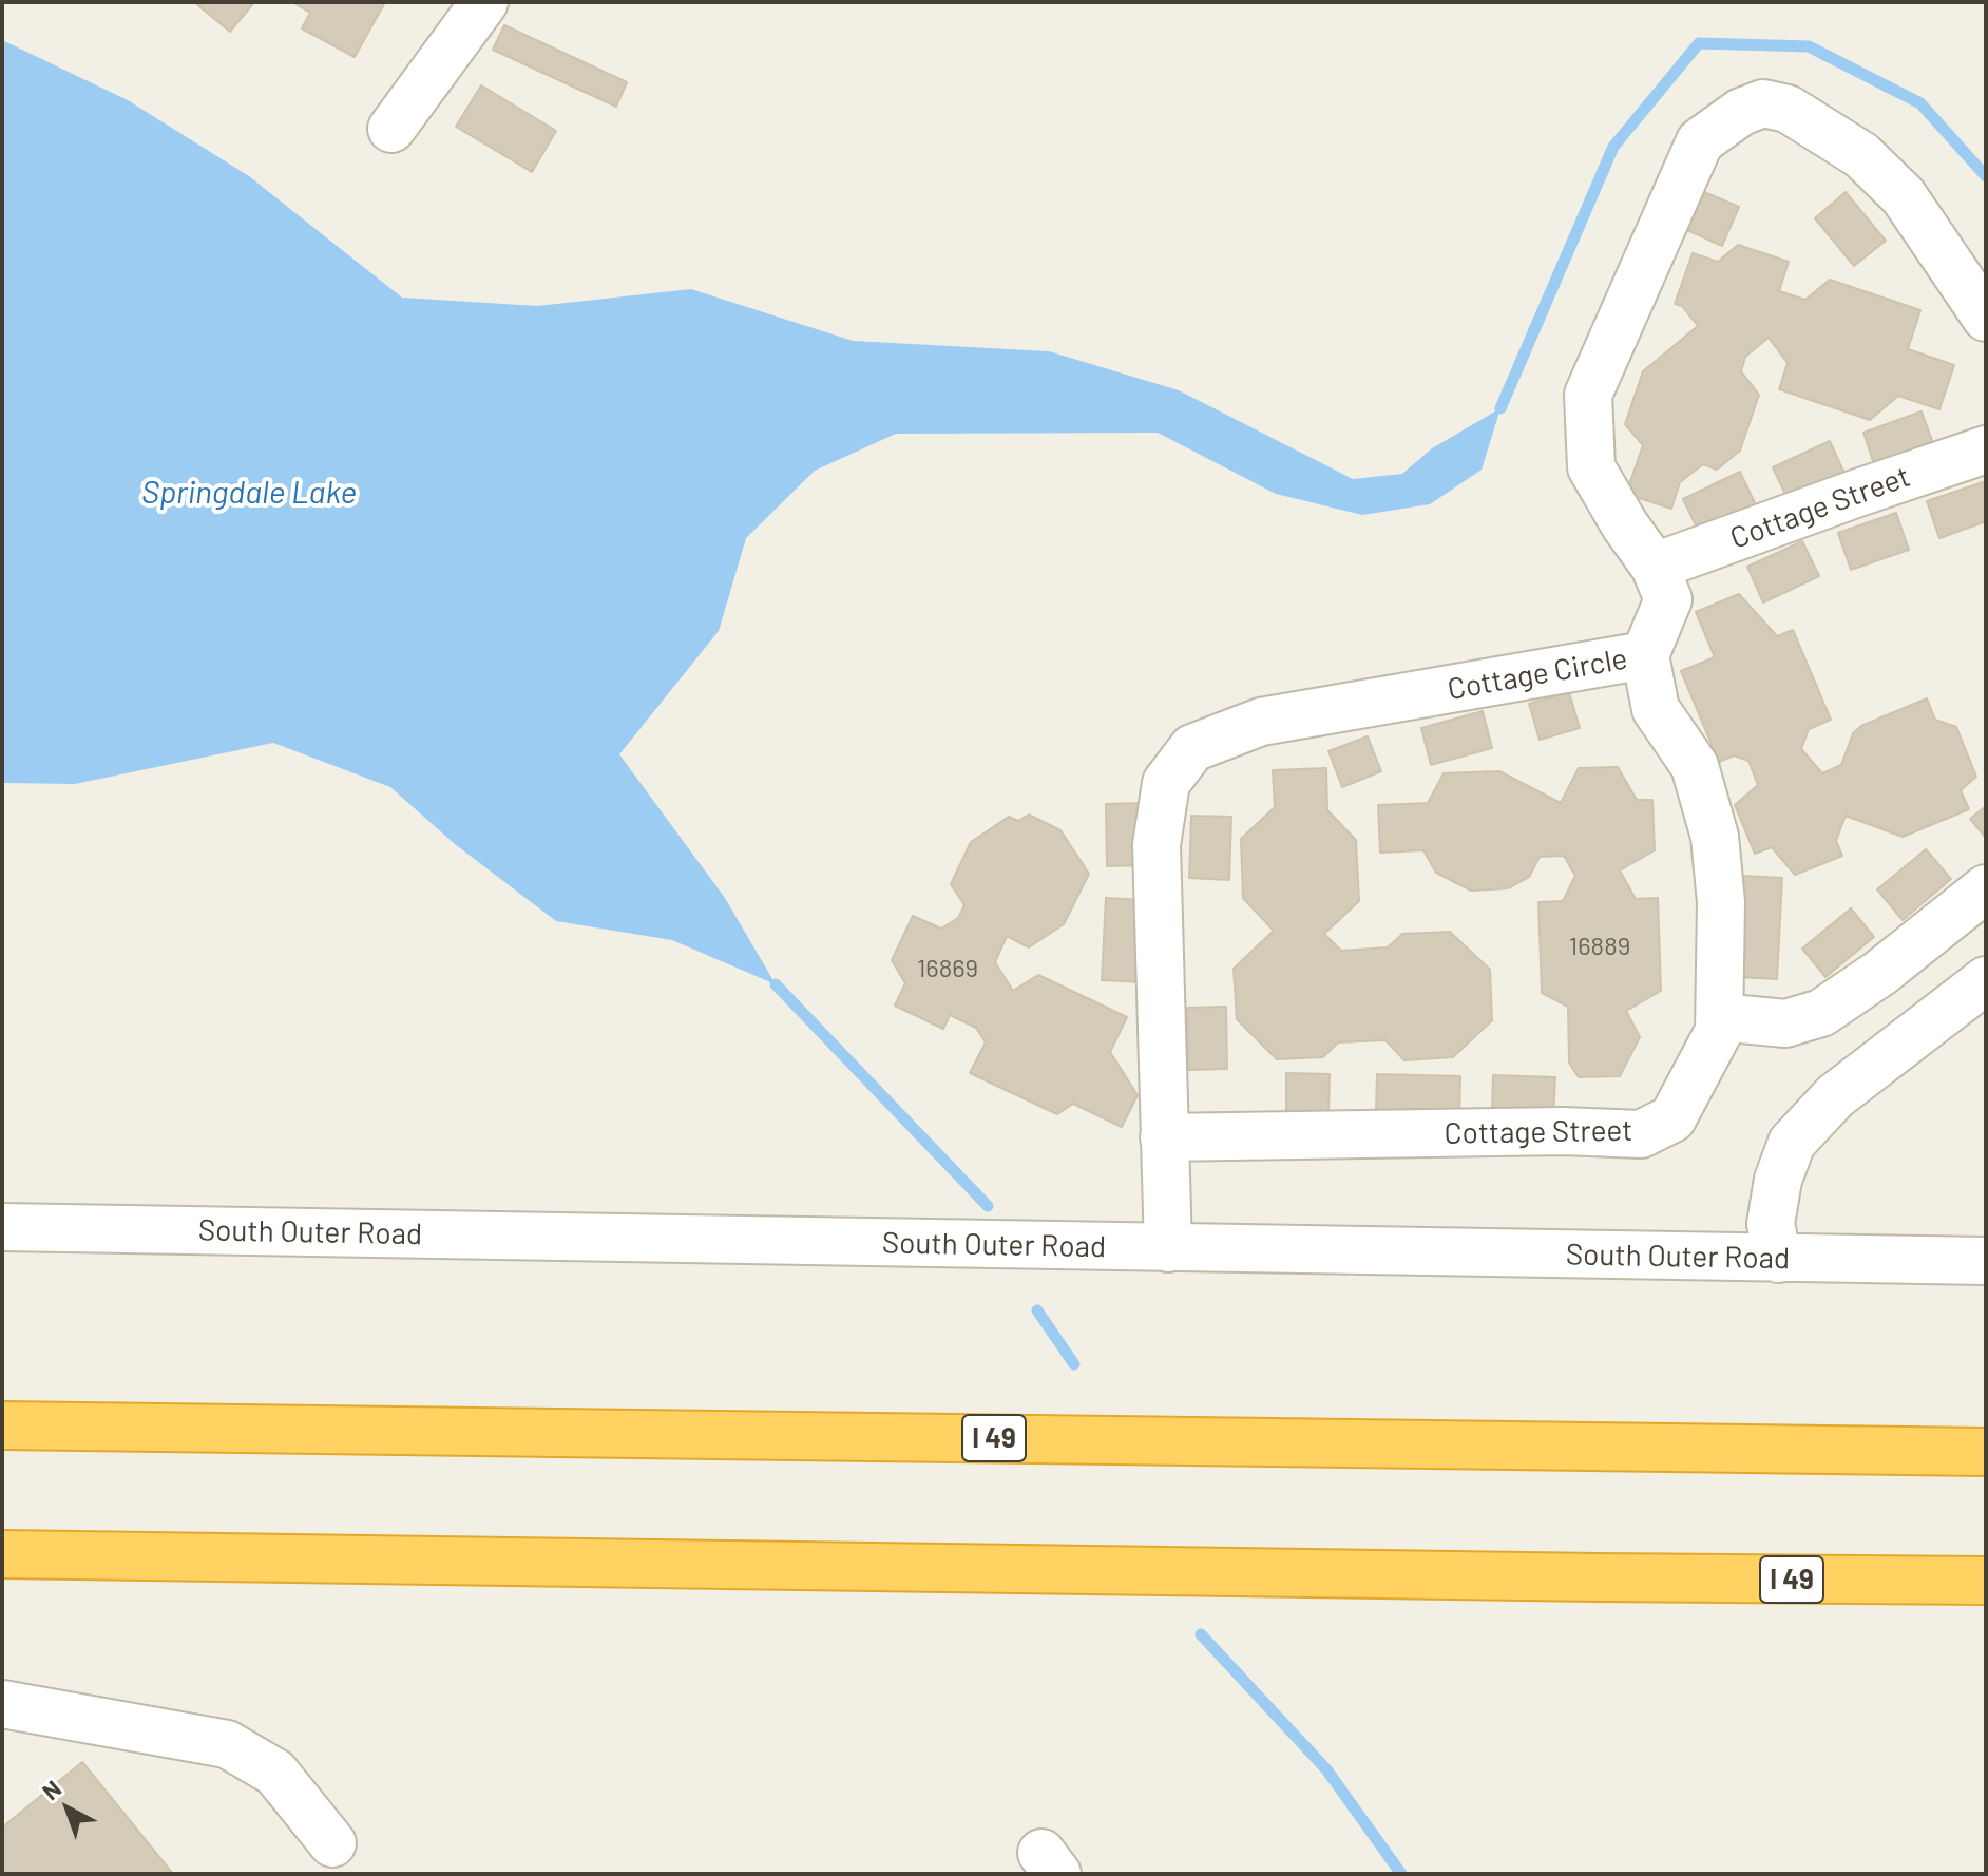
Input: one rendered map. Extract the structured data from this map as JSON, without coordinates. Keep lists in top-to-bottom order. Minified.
{"streets":{"highway":["I 49"],"street":["Cottage Street","Cottage Circle","South Outer Road"]},"crossings":[["Cottage Street","Cottage Circle"],["Cottage Circle","South Outer Road"]],"water":["Springdale Lake"],"house_numbers":["16889","16869"],"north":"top left"}
